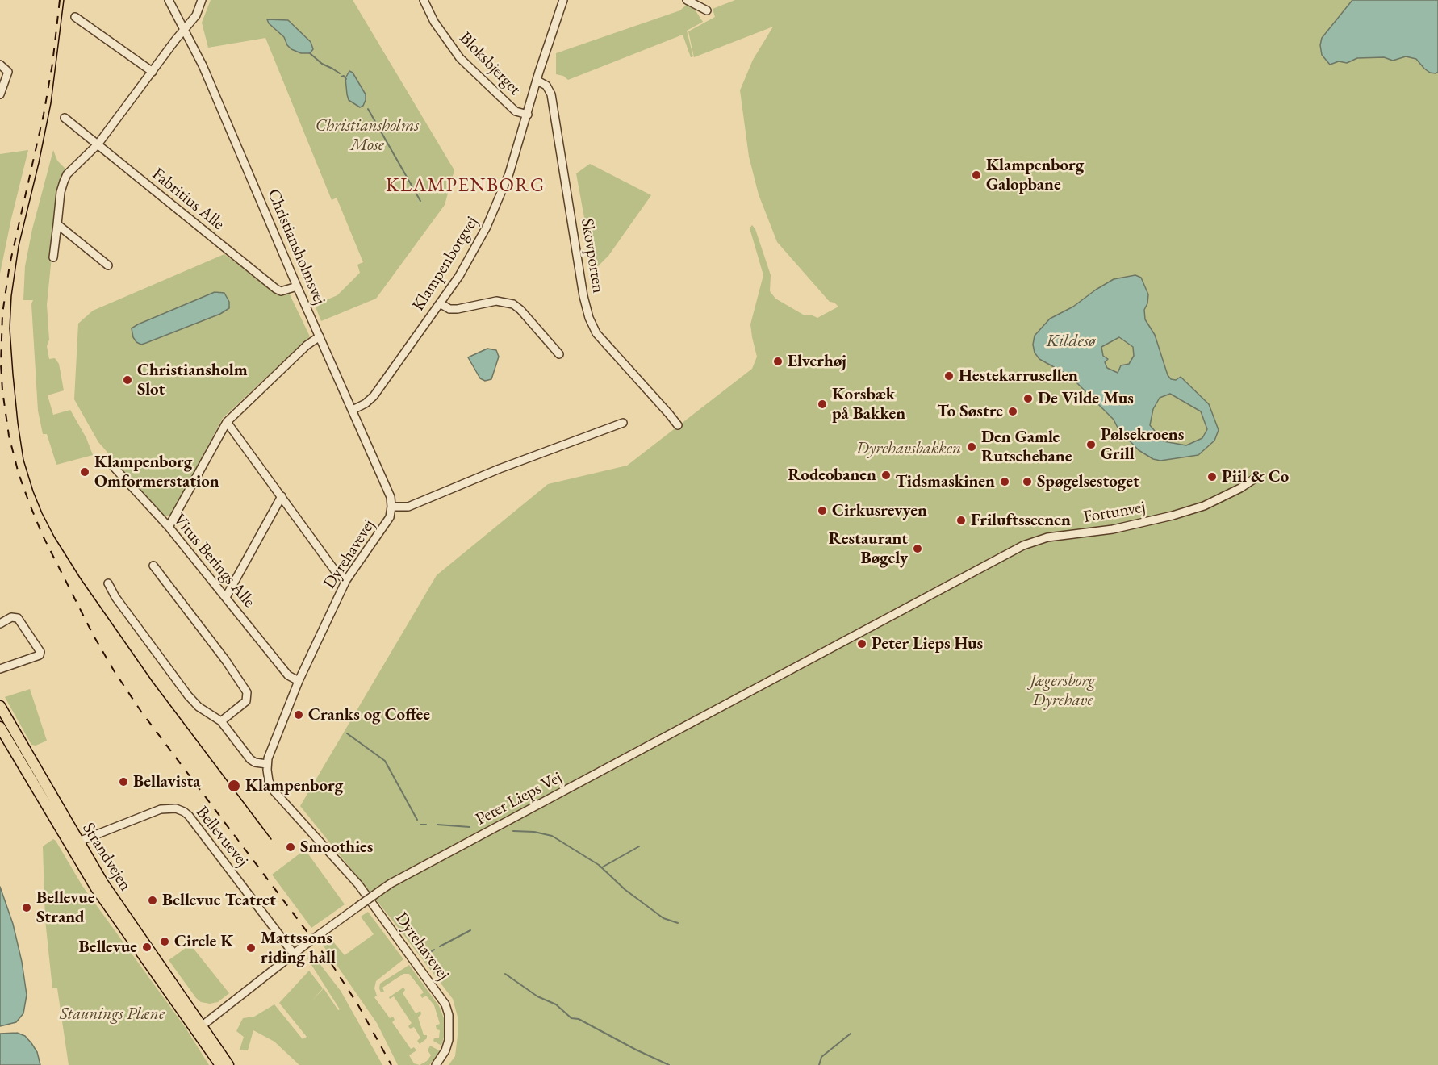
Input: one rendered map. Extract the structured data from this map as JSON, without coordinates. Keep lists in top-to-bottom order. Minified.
{"streets":{"main road":["Strandvejen"],"street":["Bloksbjerget","Fabritius Alle","Christiansholmsvej","Skovporten","Klampenborgvej","Fortunvej","Dyrehavevej","Vitus Berings Alle","Peter Lieps Vej","Bellevuevej"]},"crossings":[["Bloksbjerget","Klampenborgvej"],["Fabritius Alle","Christiansholmsvej"],["Christiansholmsvej","Klampenborgvej"],["Christiansholmsvej","Dyrehavevej"],["Skovporten","Klampenborgvej"],["Fortunvej","Peter Lieps Vej"],["Dyrehavevej","Vitus Berings Alle"],["Peter Lieps Vej","Bellevuevej"],["Peter Lieps Vej","Strandvejen"],["Bellevuevej","Strandvejen"]],"districts":["KLAMPENBORG"],"water":["Kildesø"],"parks":["Christiansholms Mose","Dyrehavsbakken","Jægersborg Dyrehave","Staunings Plæne"],"places":["Klampenborg Galopbane","Elverhøj","Hestekarrusellen","Christiansholm Slot","De Vilde Mus","Korsbæk på Bakken","To Søstre","Pølsekroens Grill","Den Gamle Rutschebane","Klampenborg Omformerstation","Rodeobanen","Piil & Co","Tidsmaskinen","Spøgelsestoget","Cirkusrevyen","Friluftsscenen","Restaurant Bøgely","Peter Lieps Hus","Cranks og Coffee","Bellavista","Klampenborg","Smoothies","Bellevue Teatret","Bellevue Strand","Circle K","Bellevue","Mattssons riding hall"]}
